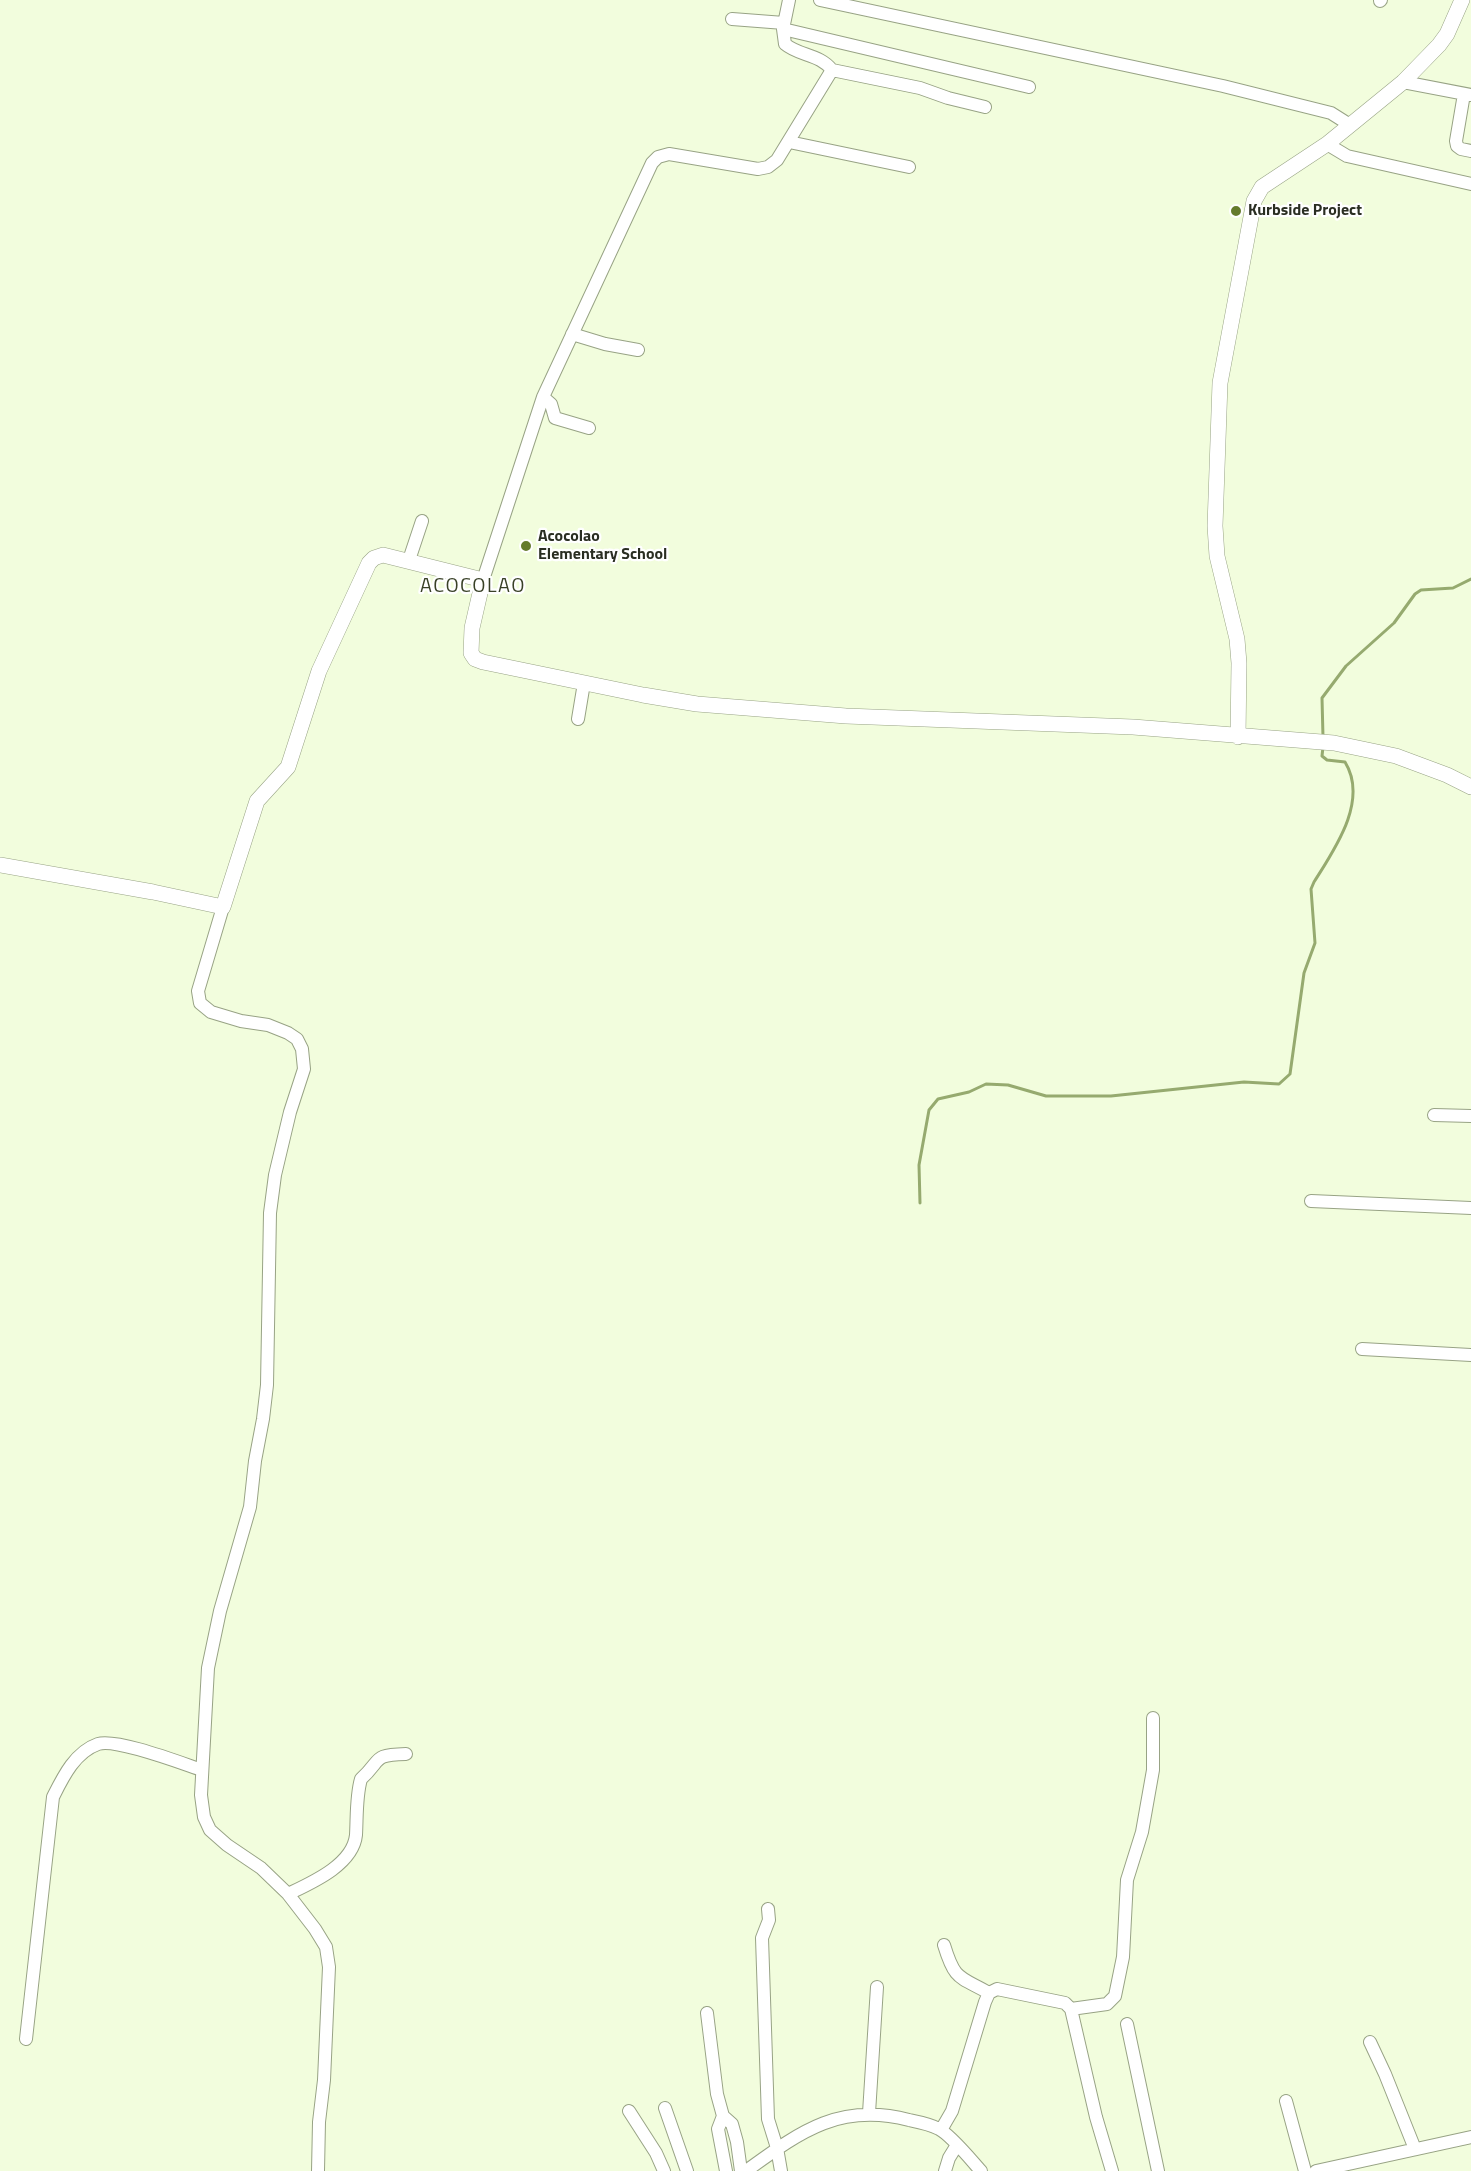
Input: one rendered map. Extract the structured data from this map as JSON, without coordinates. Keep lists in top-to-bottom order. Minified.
{"districts":["ACOCOLAO"],"places":["Kurbside Project","Acocolao Elementary School"]}
